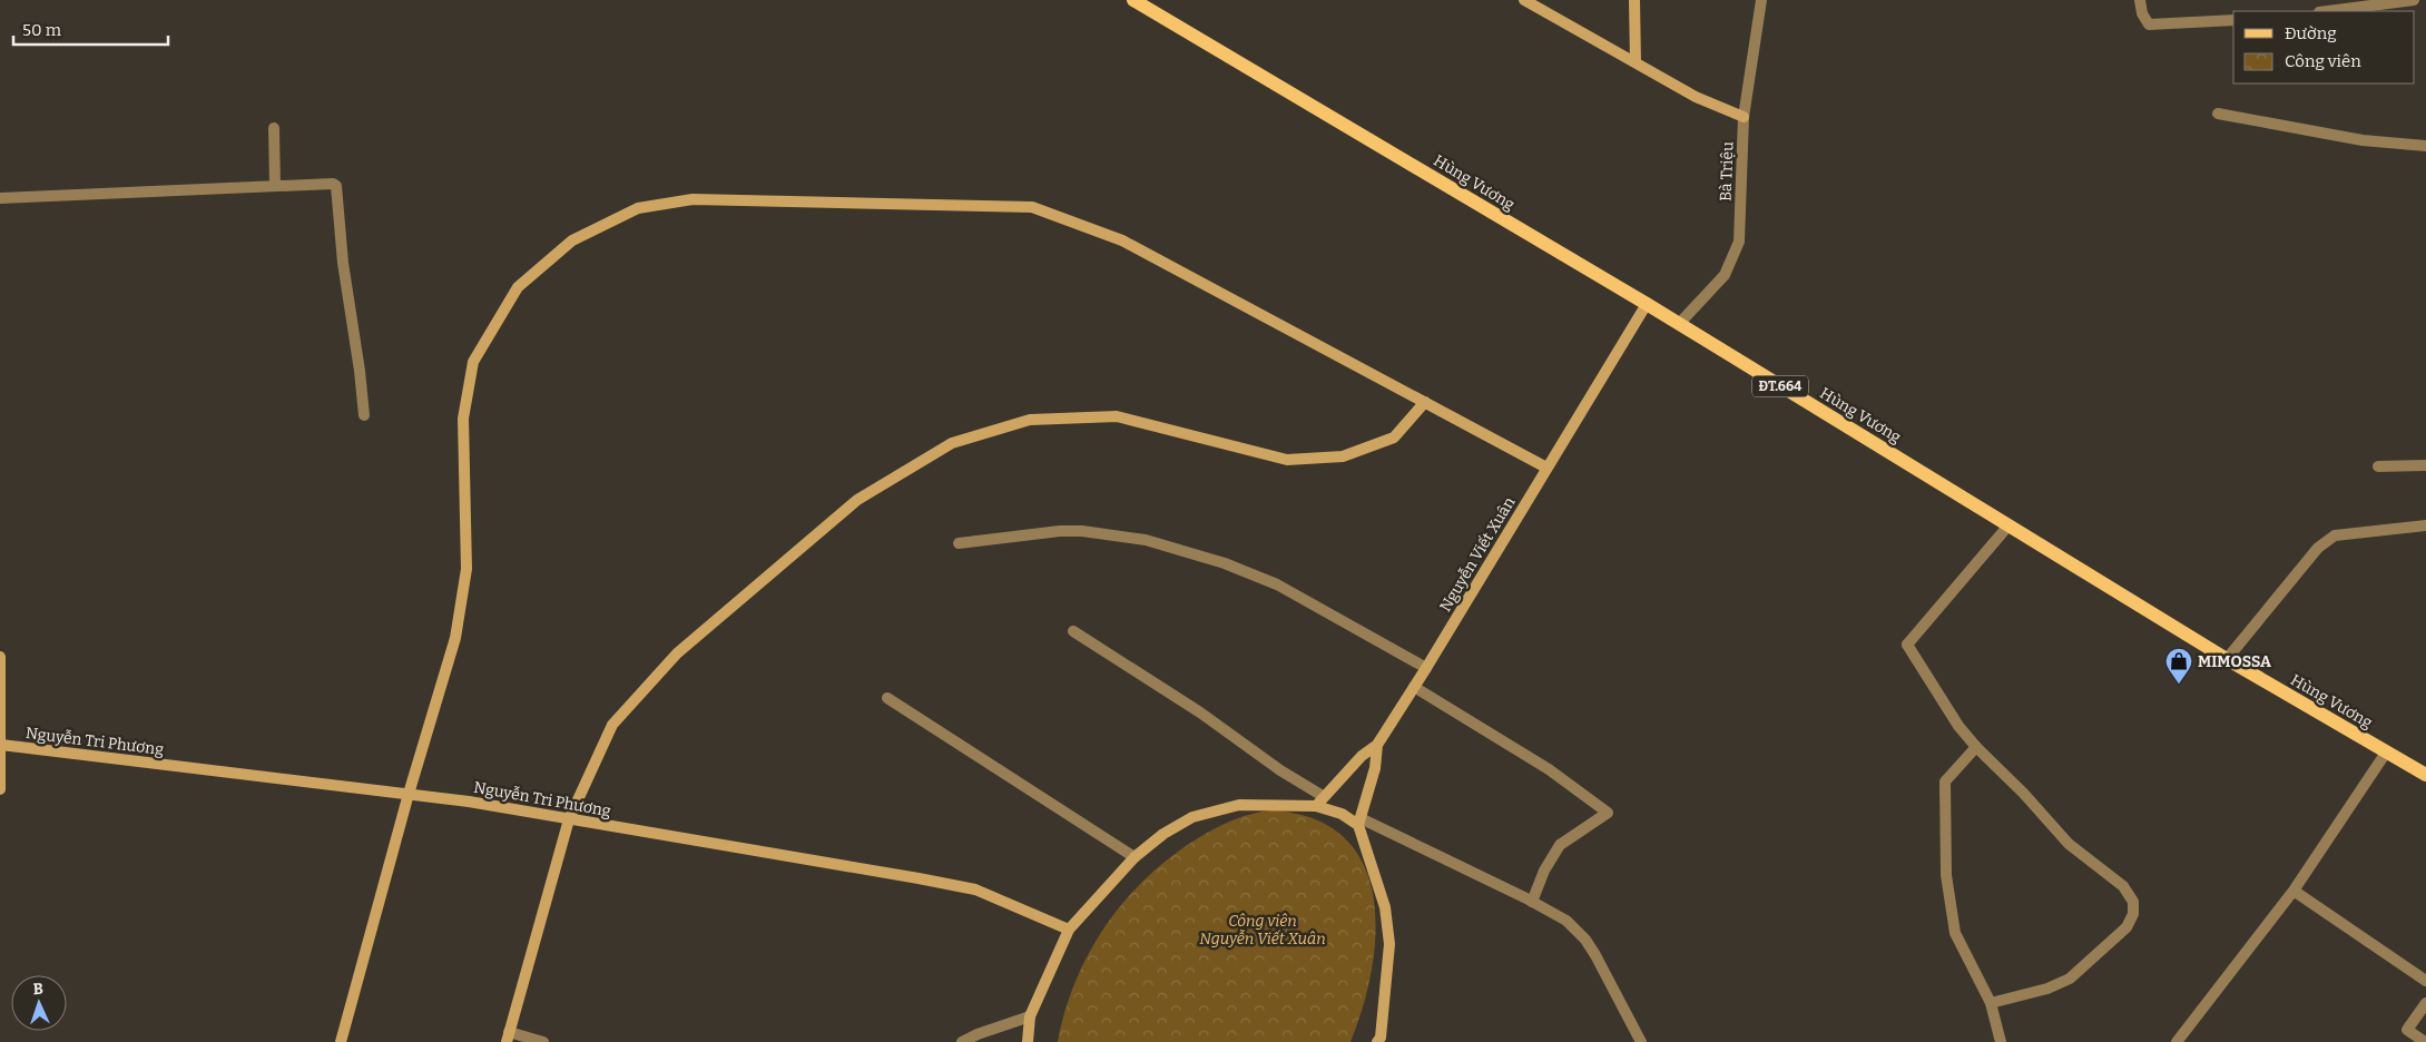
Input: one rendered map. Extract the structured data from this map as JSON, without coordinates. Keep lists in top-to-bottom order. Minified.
{"streets":{"main road":["Hùng Vương","ĐT.664"],"street":["Bà Triệu","Nguyễn Viết Xuân","Nguyễn Tri Phương"]},"crossings":[["Bà Triệu","Hùng Vương"],["Hùng Vương","Nguyễn Viết Xuân"]],"parks":["Công viên Nguyễn Viết Xuân"],"places":{"shop":["MIMOSSA"]},"legend":["Đường","Công viên"],"scale_bar":"50 m","north":"top"}
